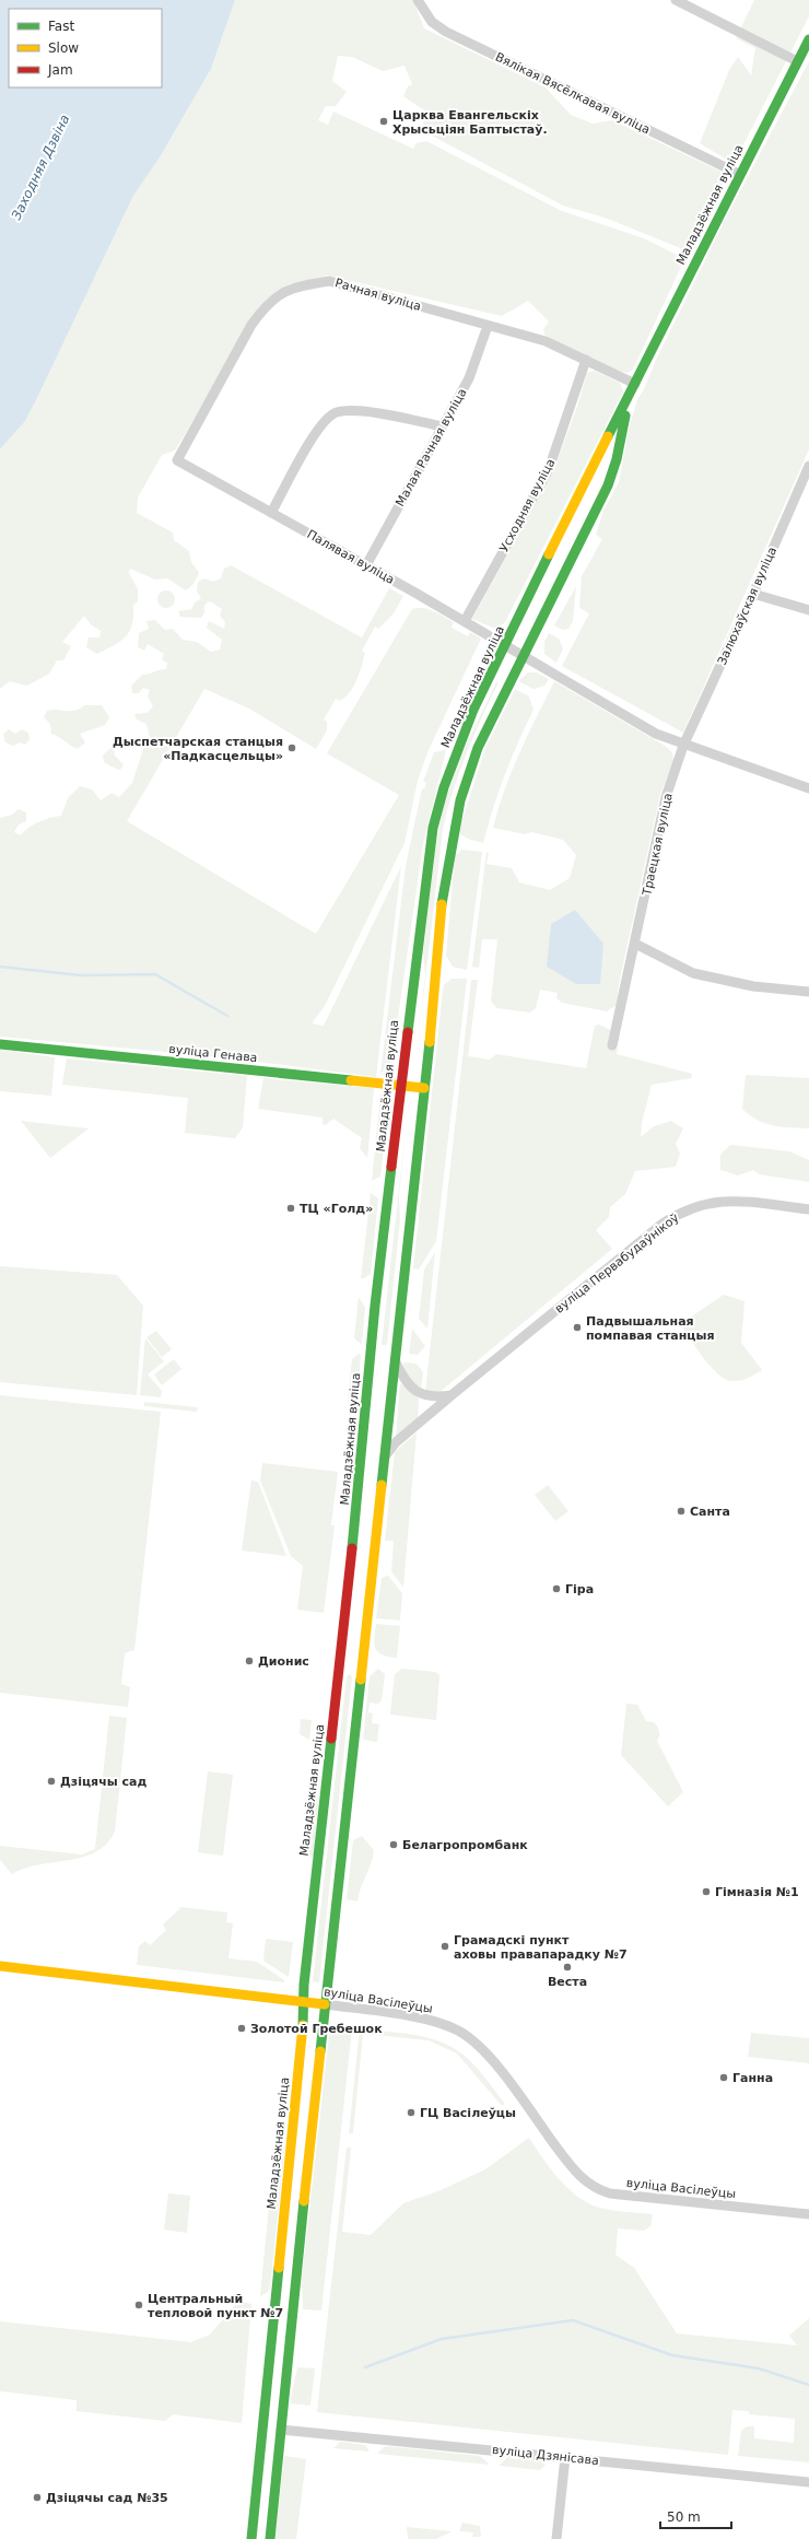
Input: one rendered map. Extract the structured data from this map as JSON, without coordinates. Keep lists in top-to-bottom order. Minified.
{"streets":{"main road":["Маладзёжная вуліца","вуліца Генава","вуліца Васілеўцы"],"street":["Вялікая Вясёлкавая вуліца","Рачная вуліца","Малая Рачная вуліца","Усходняя вуліца","Палявая вуліца","Залюхаўская вуліца","Траецкая вуліца","вуліца Первабудаўнікоў","вуліца Дзянісава"]},"crossings":[["Вялікая Вясёлкавая вуліца","Маладзёжная вуліца"],["Маладзёжная вуліца","Рачная вуліца"],["Маладзёжная вуліца","Палявая вуліца"],["Маладзёжная вуліца","вуліца Генава"],["Маладзёжная вуліца","вуліца Первабудаўнікоў"],["Маладзёжная вуліца","вуліца Васілеўцы"],["Маладзёжная вуліца","вуліца Дзянісава"],["Рачная вуліца","Малая Рачная вуліца"],["Рачная вуліца","Усходняя вуліца"],["Рачная вуліца","Палявая вуліца"],["Малая Рачная вуліца","Палявая вуліца"],["Усходняя вуліца","Палявая вуліца"],["Палявая вуліца","Залюхаўская вуліца"],["Палявая вуліца","Траецкая вуліца"],["Залюхаўская вуліца","Траецкая вуліца"]],"water":["Заходняя Дзвіна"],"places":["Царква Евангельскіх Хрысьціян Баптыстаў.","Дыспетчарская станцыя «Падкасцельцы»","ТЦ «Голд»","Падвышальная помпавая станцыя","Санта","Гіра","Дионис","Дзіцячы сад","Белагропромбанк","Гімназія №1","Грамадскі пункт аховы правапарадку №7","Веста","Золотой Гребешок","Ганна","ГЦ Васілеўцы","Центральный тепловой пункт №7","Дзіцячы сад №35"],"legend":["Fast","Slow","Jam"],"scale_bar":"50 m"}
